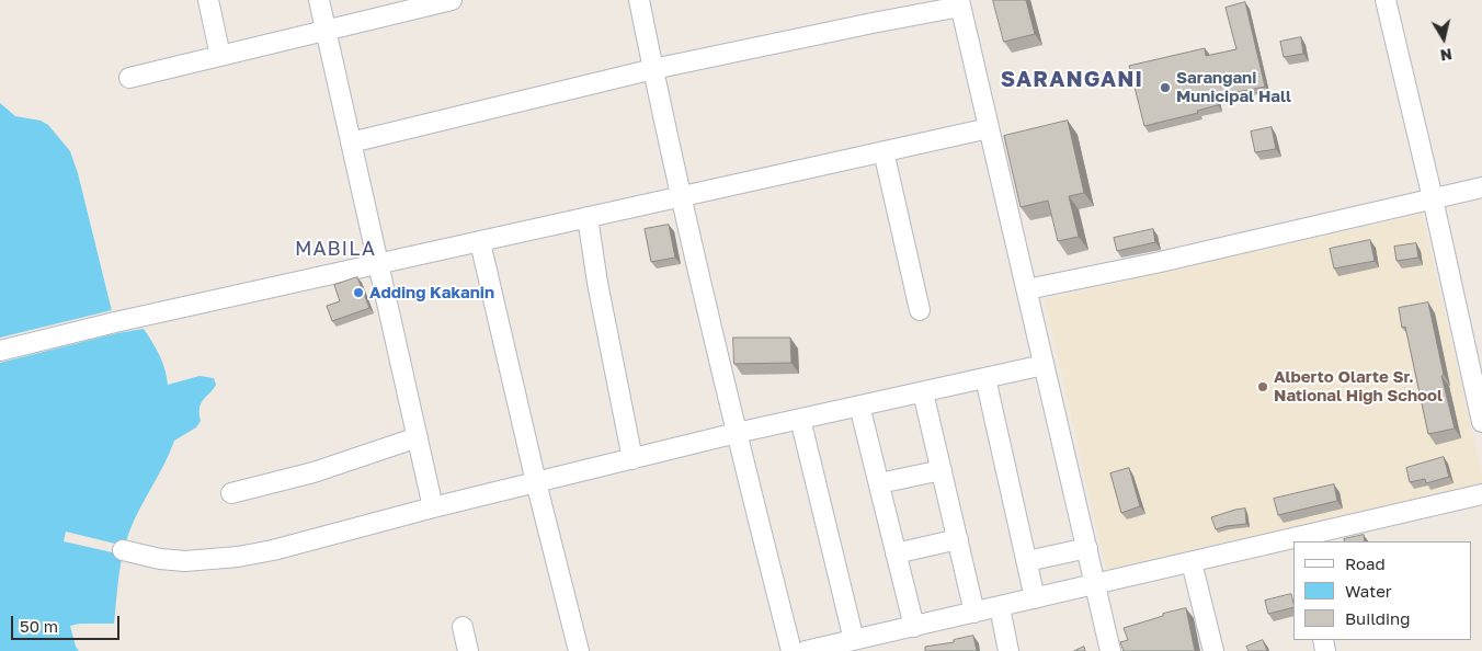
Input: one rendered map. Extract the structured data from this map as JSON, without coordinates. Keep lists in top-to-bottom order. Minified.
{"districts":["SARANGANI","MABILA"],"places":["Sarangani Municipal Hall","Adding Kakanin","Alberto Olarte Sr. National High School"],"legend":["Road","Water","Building"],"scale_bar":"50 m","north":"bottom"}
